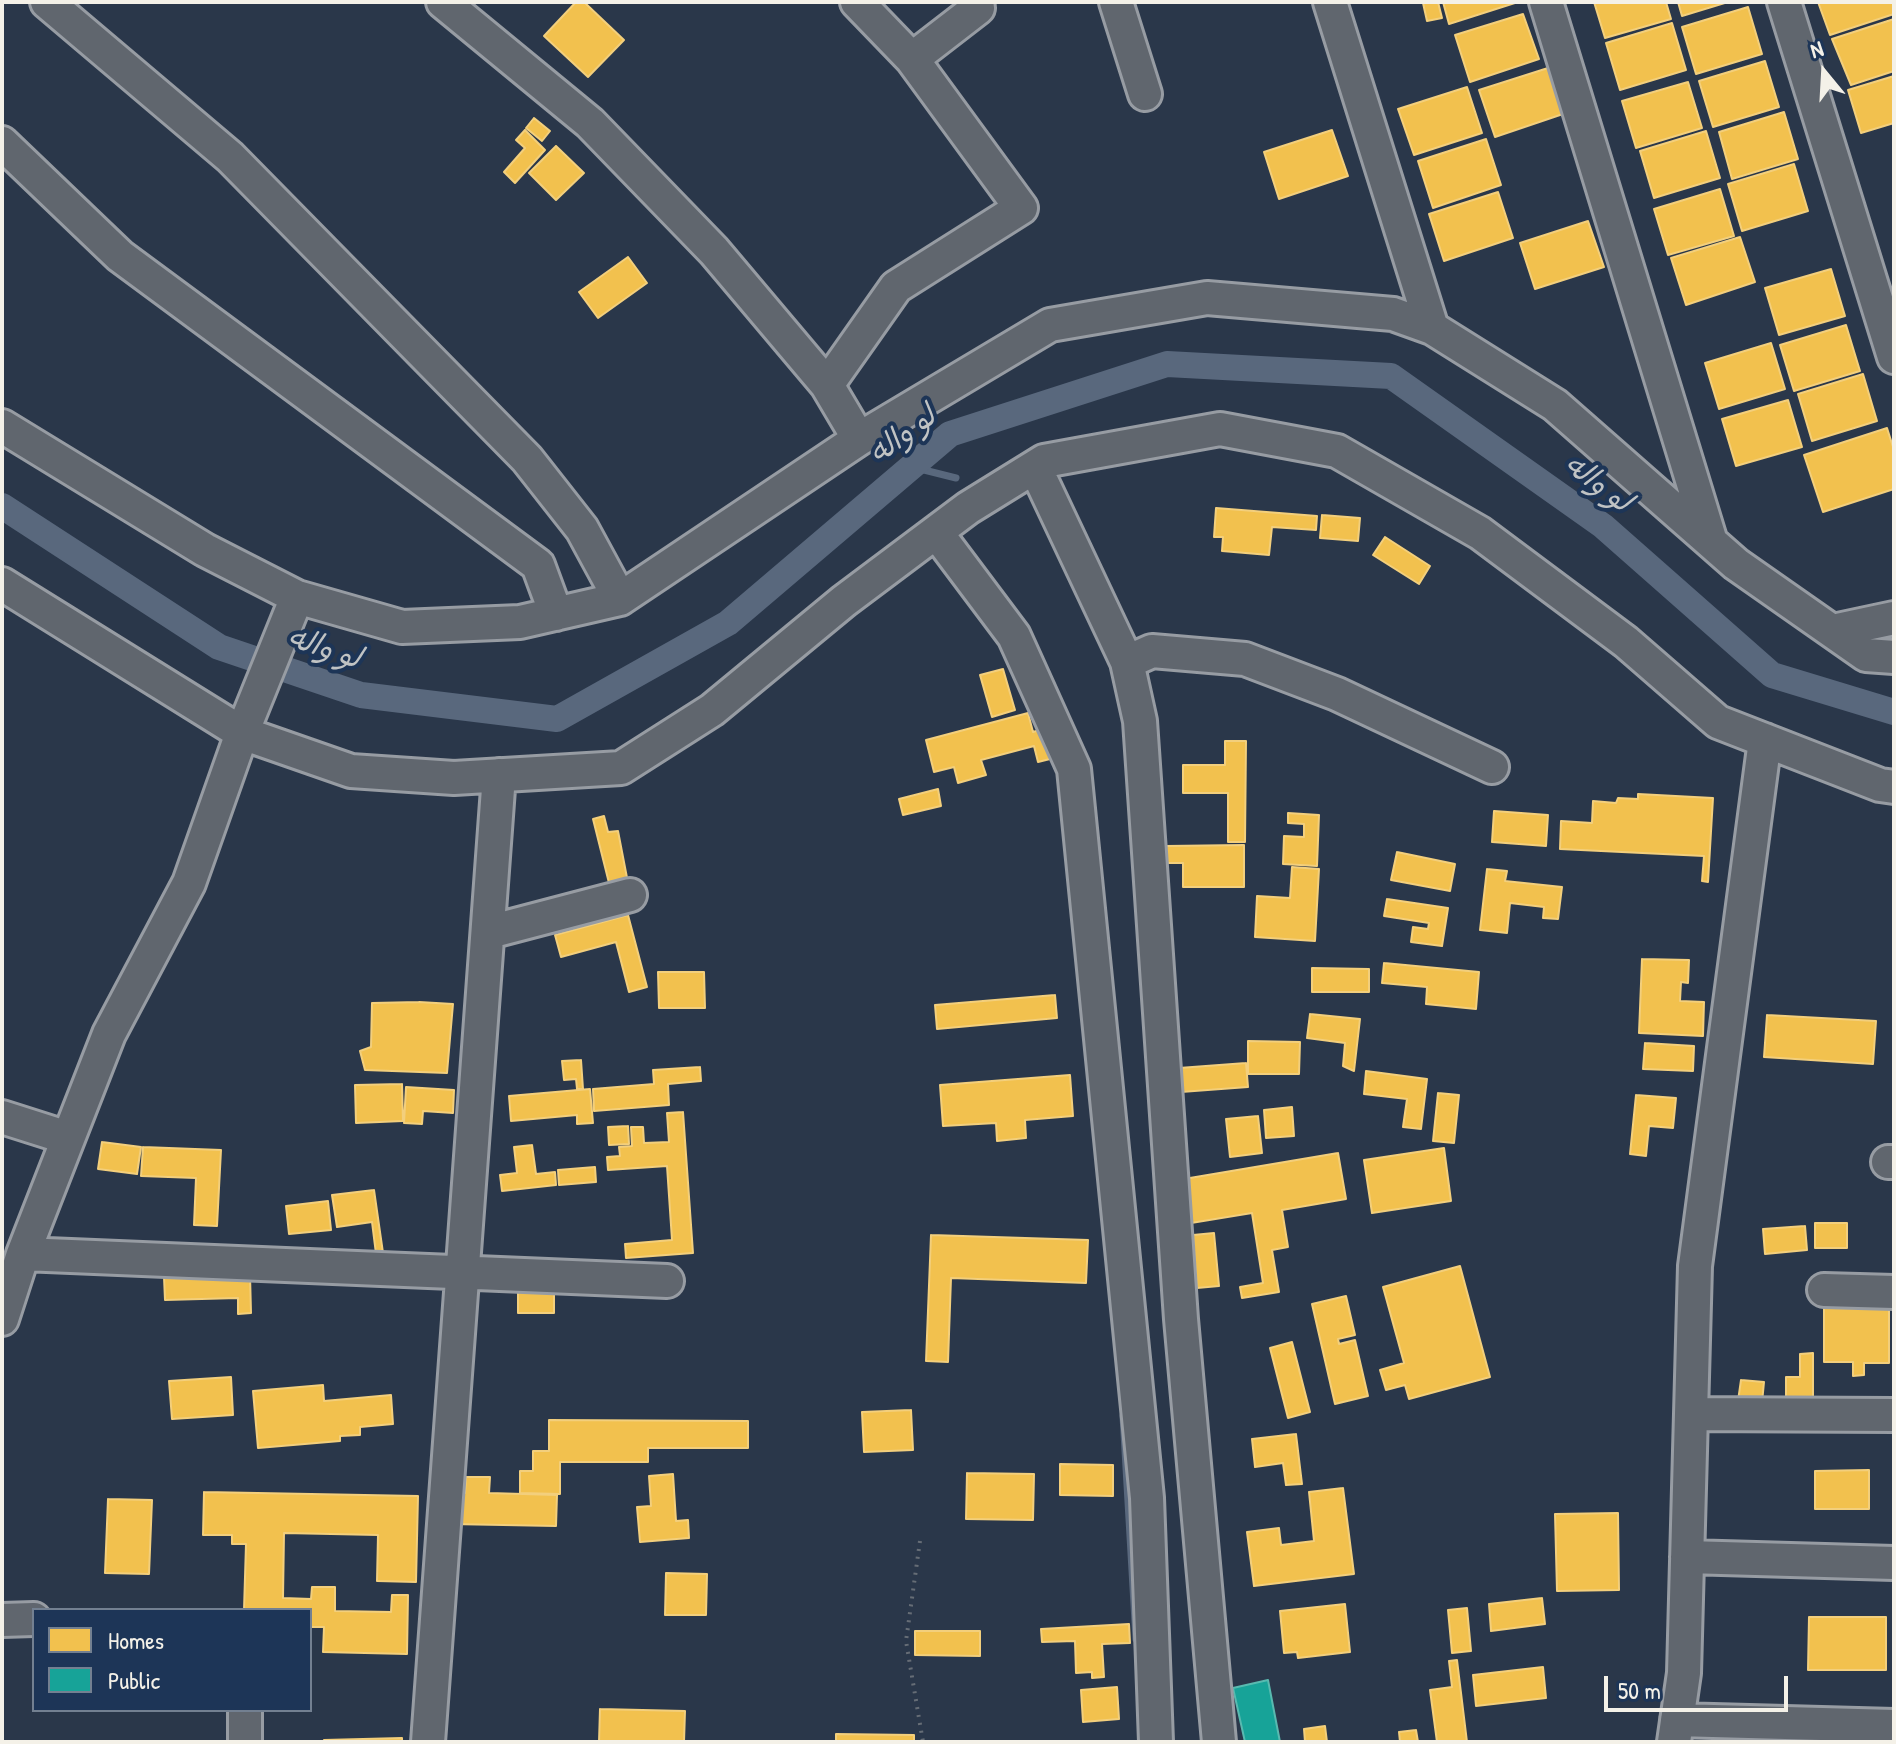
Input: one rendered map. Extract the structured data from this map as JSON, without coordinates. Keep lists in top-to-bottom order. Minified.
{"water":["لو واله"],"legend":["Homes","Public"],"scale_bar":"50 m","north":"top"}
